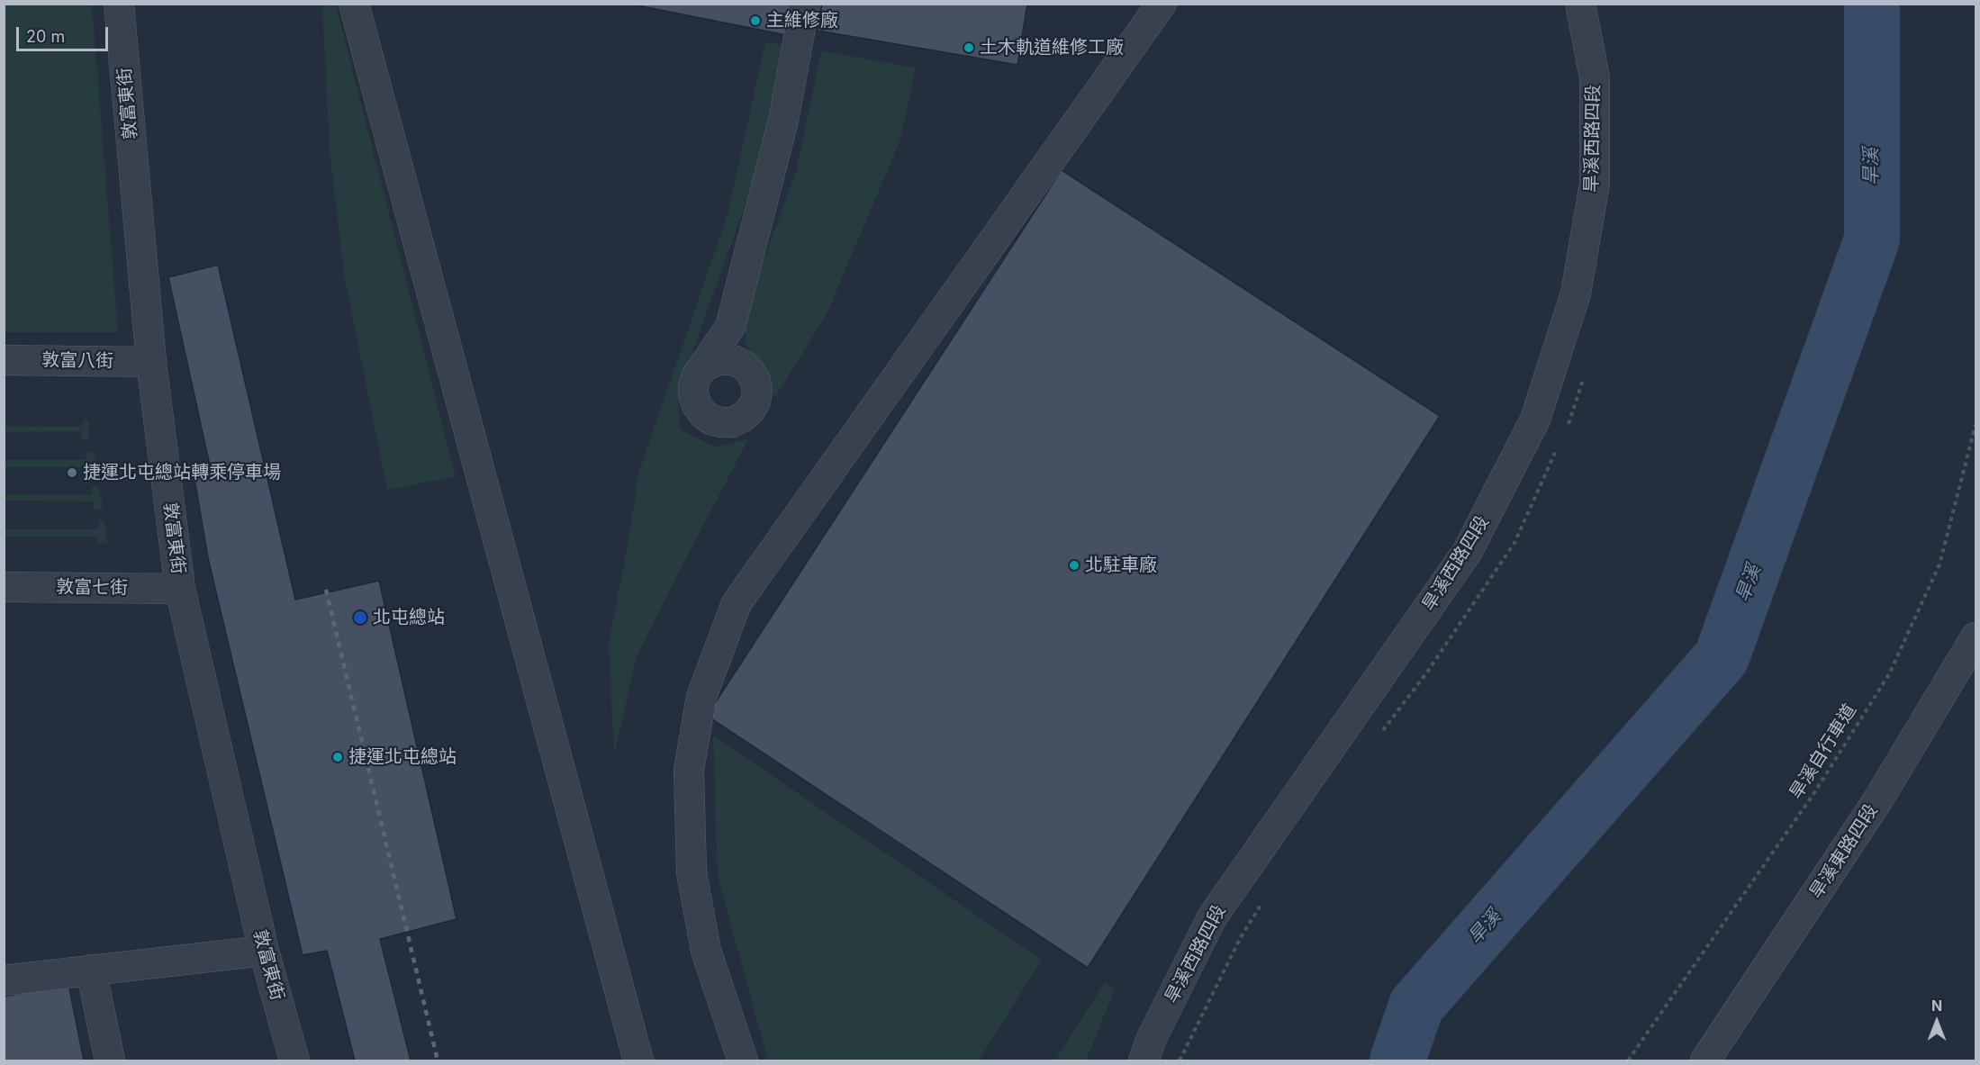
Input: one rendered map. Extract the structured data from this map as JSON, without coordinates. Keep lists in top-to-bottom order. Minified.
{"streets":{"street":["敦富東街","旱溪西路四段","敦富八街","敦富七街","旱溪東路四段"],"path":["旱溪自行車道"]},"crossings":[["敦富東街","敦富八街"],["敦富東街","敦富七街"]],"water":["旱溪"],"places":["主維修廠","土木軌道維修工廠","捷運北屯總站轉乘停車場","北駐車廠","北屯總站","捷運北屯總站"],"scale_bar":"20 m","north":"top"}
